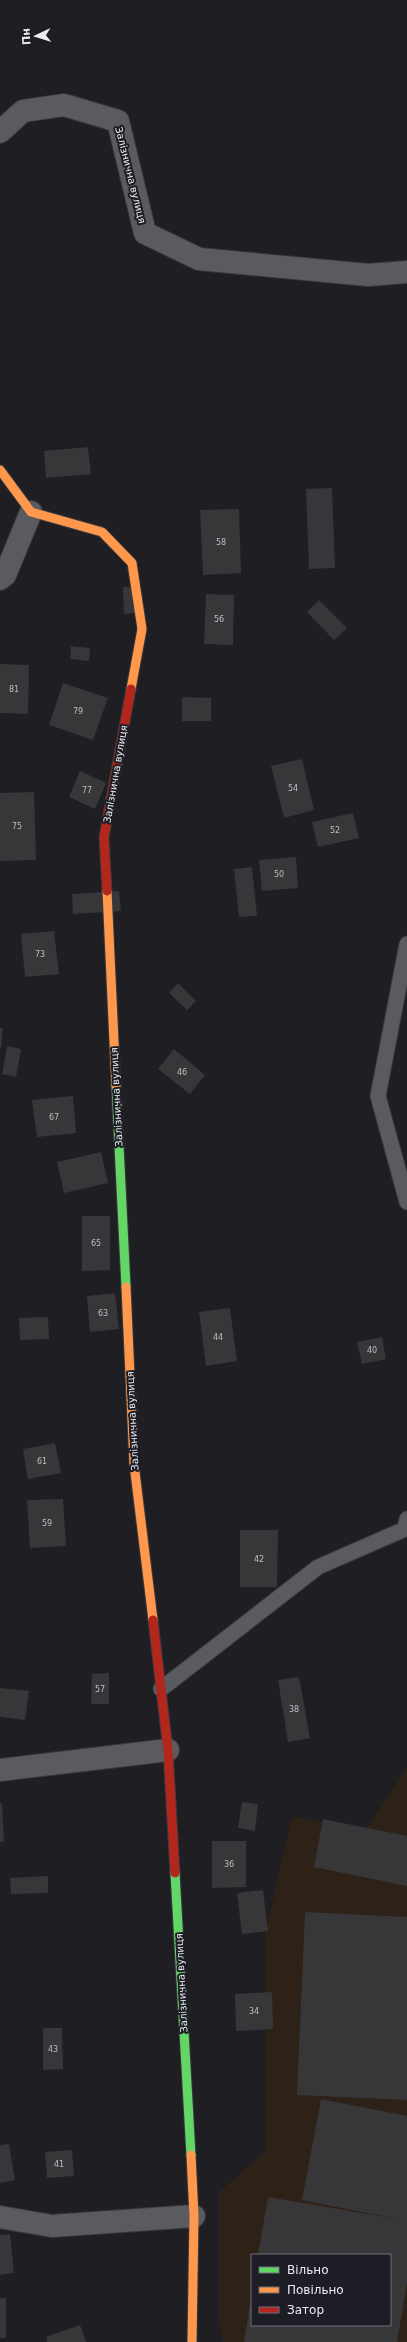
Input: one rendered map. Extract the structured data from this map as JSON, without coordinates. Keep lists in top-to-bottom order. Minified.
{"streets":{"street":["Залізнична вулиця"]},"house_numbers":["58","56","81","79","54","77","75","52","50","73","46","67","65","63","44","40","61","59","42","57","38","36","34","43","41"],"legend":["Вільно","Повільно","Затор"],"north":"left"}
